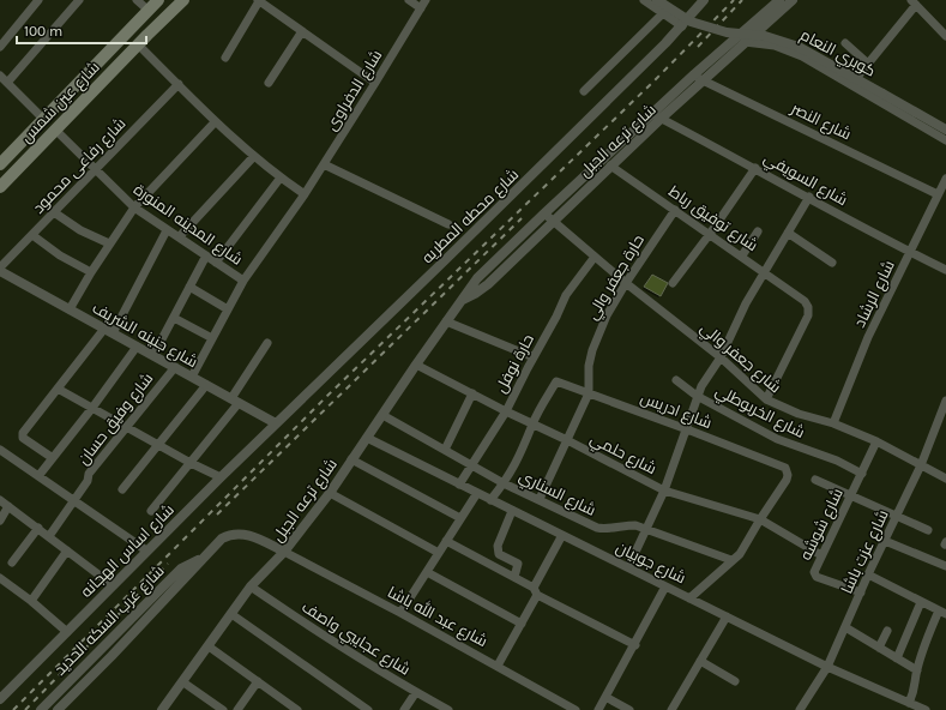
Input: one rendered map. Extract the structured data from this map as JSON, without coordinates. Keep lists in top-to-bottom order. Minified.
{"streets":{"main road":["شارع عين شمس"],"street":["كوبري النعام","شارع الدفراوى","شارع النصر","شارع ترعه الجبل","شارع رفاعى محمود","شارع السويفي","شارع محطه المطريه","شارع توفيق رباط","شارع المدينه المنورة","حارة جعفر والي","شارع الرشاد","شارع جنينه الشريف","شارع جعفر والي","حارة نوفل","شارع ادريس","شارع الخربوطلي","شارع وفيق حسان","شارع حلمي","شارع السناري","شارع شوشه","شارع اساس الهجانه","شارع عزت باشا","شارع جوبيان","شارع عبد الله باشا","شارع غرب السكه الحديد","شارع عجايبي واصف"]},"crossings":[["شارع الدفراوى","شارع المدينه المنورة"],["شارع الدفراوى","شارع جنينه الشريف"],["شارع عين شمس","شارع المدينه المنورة"],["شارع النصر","شارع ترعه الجبل"],["شارع النصر","شارع الرشاد"],["شارع ترعه الجبل","شارع السويفي"],["شارع ترعه الجبل","شارع توفيق رباط"],["شارع ترعه الجبل","شارع جعفر والي"],["شارع ترعه الجبل","شارع حلمي"],["شارع ترعه الجبل","شارع السناري"],["شارع ترعه الجبل","شارع جوبيان"],["شارع ترعه الجبل","شارع عبد الله باشا"],["شارع ترعه الجبل","شارع غرب السكه الحديد"],["شارع ترعه الجبل","شارع عجايبي واصف"],["شارع رفاعى محمود","شارع المدينه المنورة"],["شارع رفاعى محمود","شارع جنينه الشريف"],["شارع السويفي","شارع الرشاد"],["شارع محطه المطريه","شارع جنينه الشريف"],["شارع محطه المطريه","شارع اساس الهجانه"],["شارع توفيق رباط","حارة جعفر والي"],["شارع توفيق رباط","شارع جعفر والي"],["حارة جعفر والي","شارع جعفر والي"],["حارة جعفر والي","شارع ادريس"],["شارع الرشاد","شارع جعفر والي"],["شارع جنينه الشريف","شارع وفيق حسان"],["شارع جنينه الشريف","شارع اساس الهجانه"],["شارع جعفر والي","حارة نوفل"],["شارع جعفر والي","شارع شوشه"],["شارع جعفر والي","شارع عزت باشا"],["حارة نوفل","شارع حلمي"],["حارة نوفل","شارع السناري"],["حارة نوفل","شارع جوبيان"],["شارع ادريس","شارع حلمي"],["شارع الخربوطلي","شارع شوشه"],["شارع حلمي","شارع شوشه"],["شارع شوشه","شارع عزت باشا"],["شارع عزت باشا","شارع جوبيان"],["شارع عبد الله باشا","شارع غرب السكه الحديد"]],"scale_bar":"100 m"}
